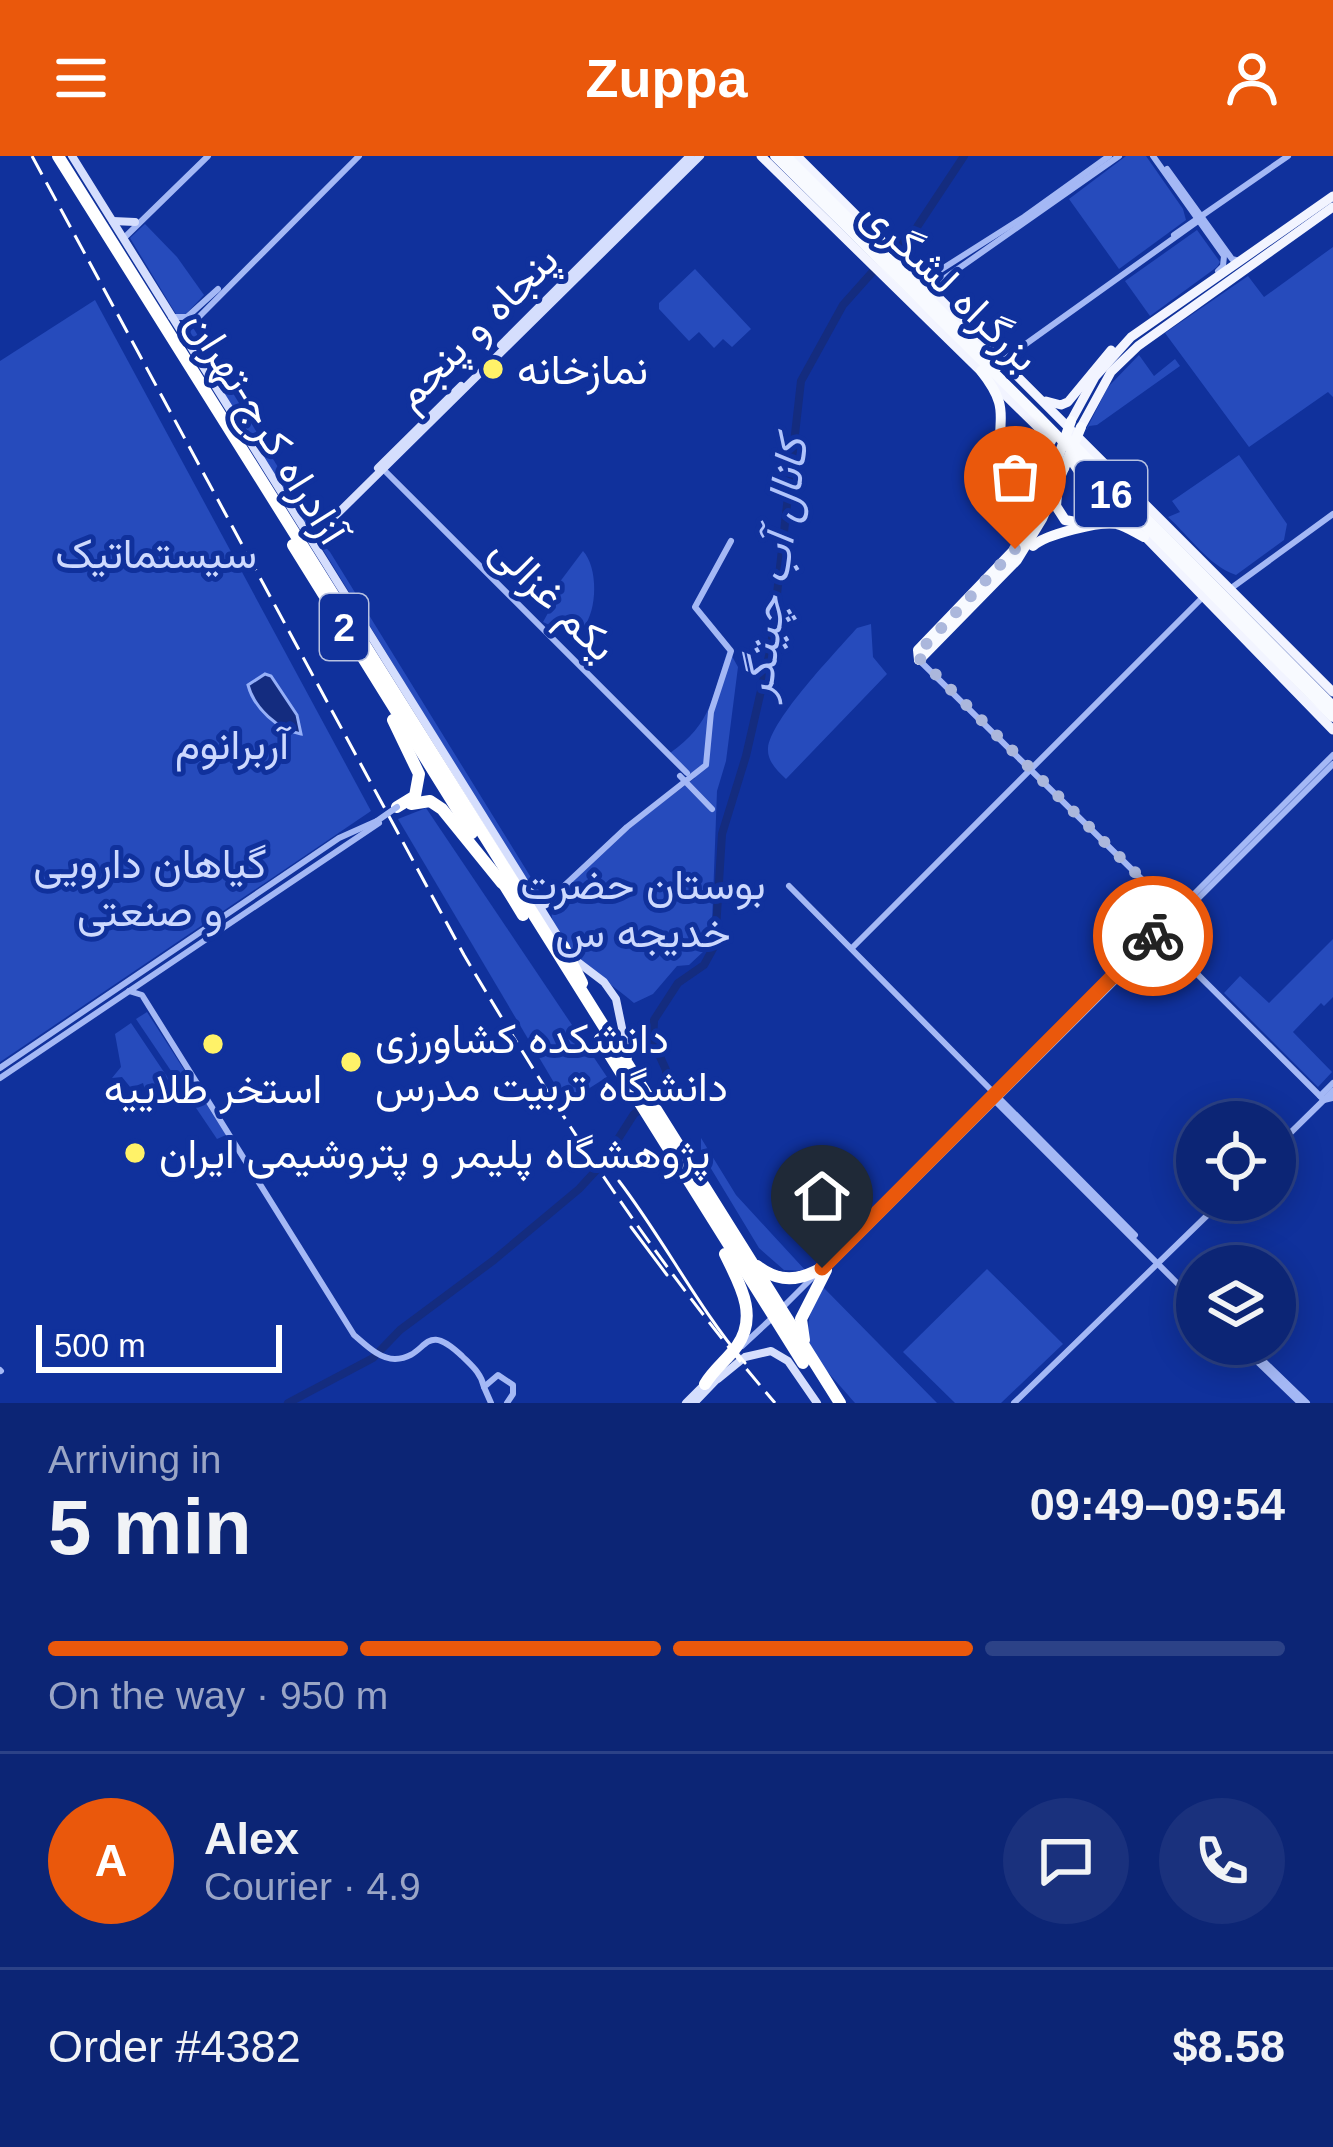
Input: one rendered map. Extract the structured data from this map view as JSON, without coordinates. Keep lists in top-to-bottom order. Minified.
{"streets":{"highway":["بزرگراه لشگری","آزادراه کرج-تهران","16","2"],"main road":["پنجاه و پنجم"],"street":["یکم غزالی"]},"crossings":[["پنجاه و پنجم","یکم غزالی"],["آزادراه کرج-تهران","2"]],"water":["کانال آب چیتگر"],"parks":["سیستماتیک","آربرانوم","گیاهان دارویی و صنعتی","بوستان حضرت خدیجه س"],"places":["نمازخانه","استخر طلاییه","دانشکده کشاورزی دانشگاه تربیت مدرس","پژوهشگاه پلیمر و پتروشیمی ایران"],"scale_bar":"500 m","page":{"header":"Zuppa","scale":"500 m","heading":["5 min","Arriving in","09:49–09:54"],"panel":["Alex","Courier · 4.9","Order #4382","$8.58"],"bar":"On the way · 950 m","round":"A"}}
